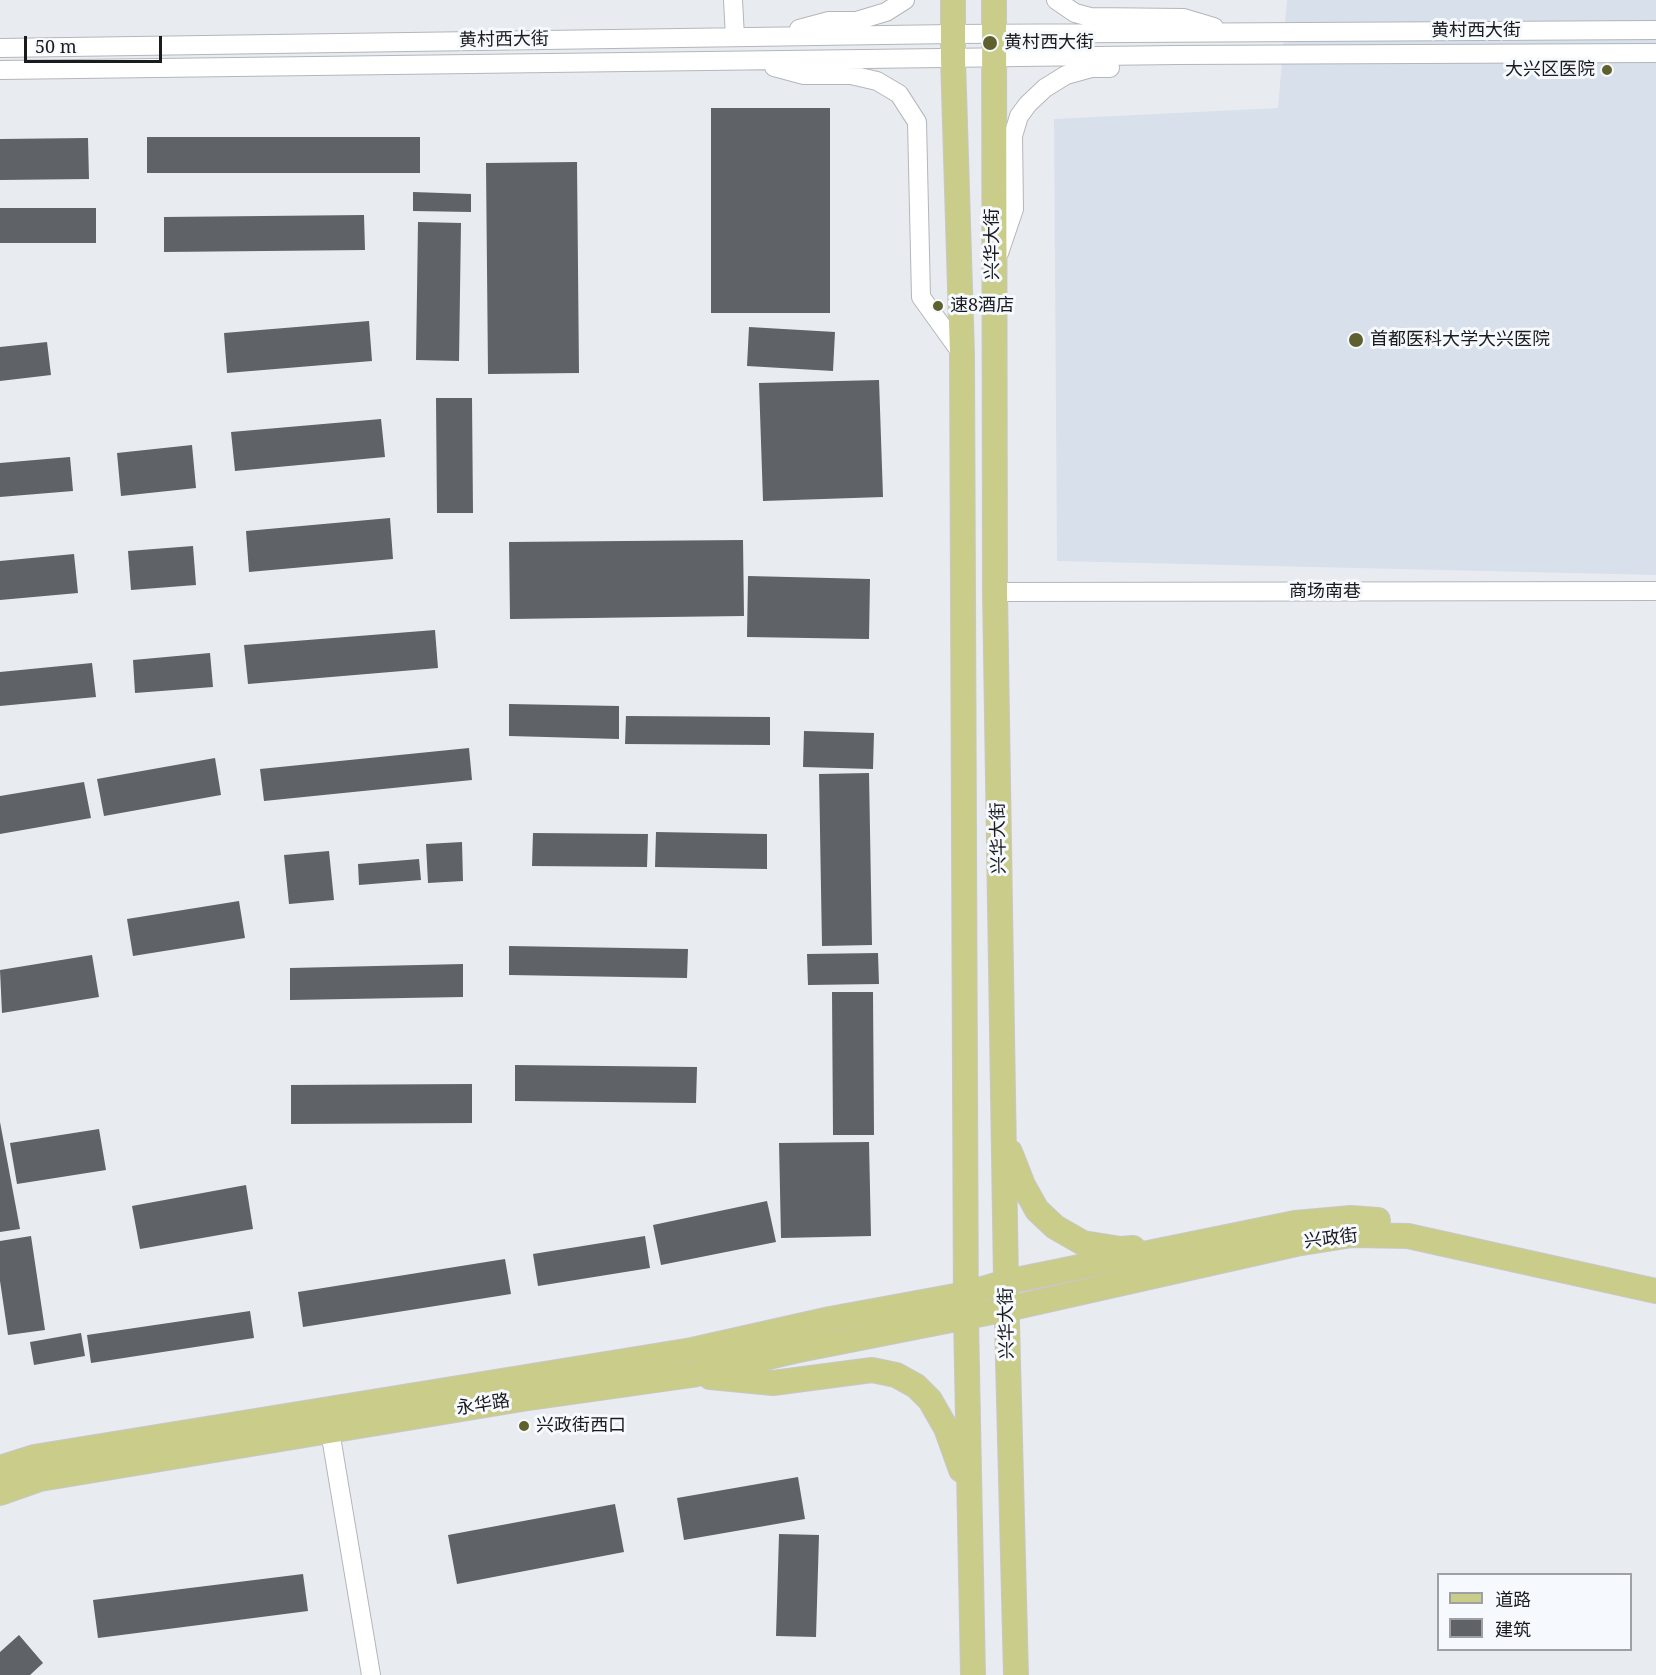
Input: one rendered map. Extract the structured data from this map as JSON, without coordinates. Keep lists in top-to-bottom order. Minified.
{"streets":{"main road":["兴华大街","兴政街","永华路"],"street":["黄村西大街","商场南巷"]},"crossings":[["黄村西大街","兴华大街"],["兴华大街","商场南巷"],["兴华大街","兴政街"],["兴华大街","永华路"],["兴政街","永华路"]],"places":["黄村西大街","大兴区医院","速8酒店","首都医科大学大兴医院","兴政街西口"],"legend":["道路","建筑"],"scale_bar":"50 m"}
